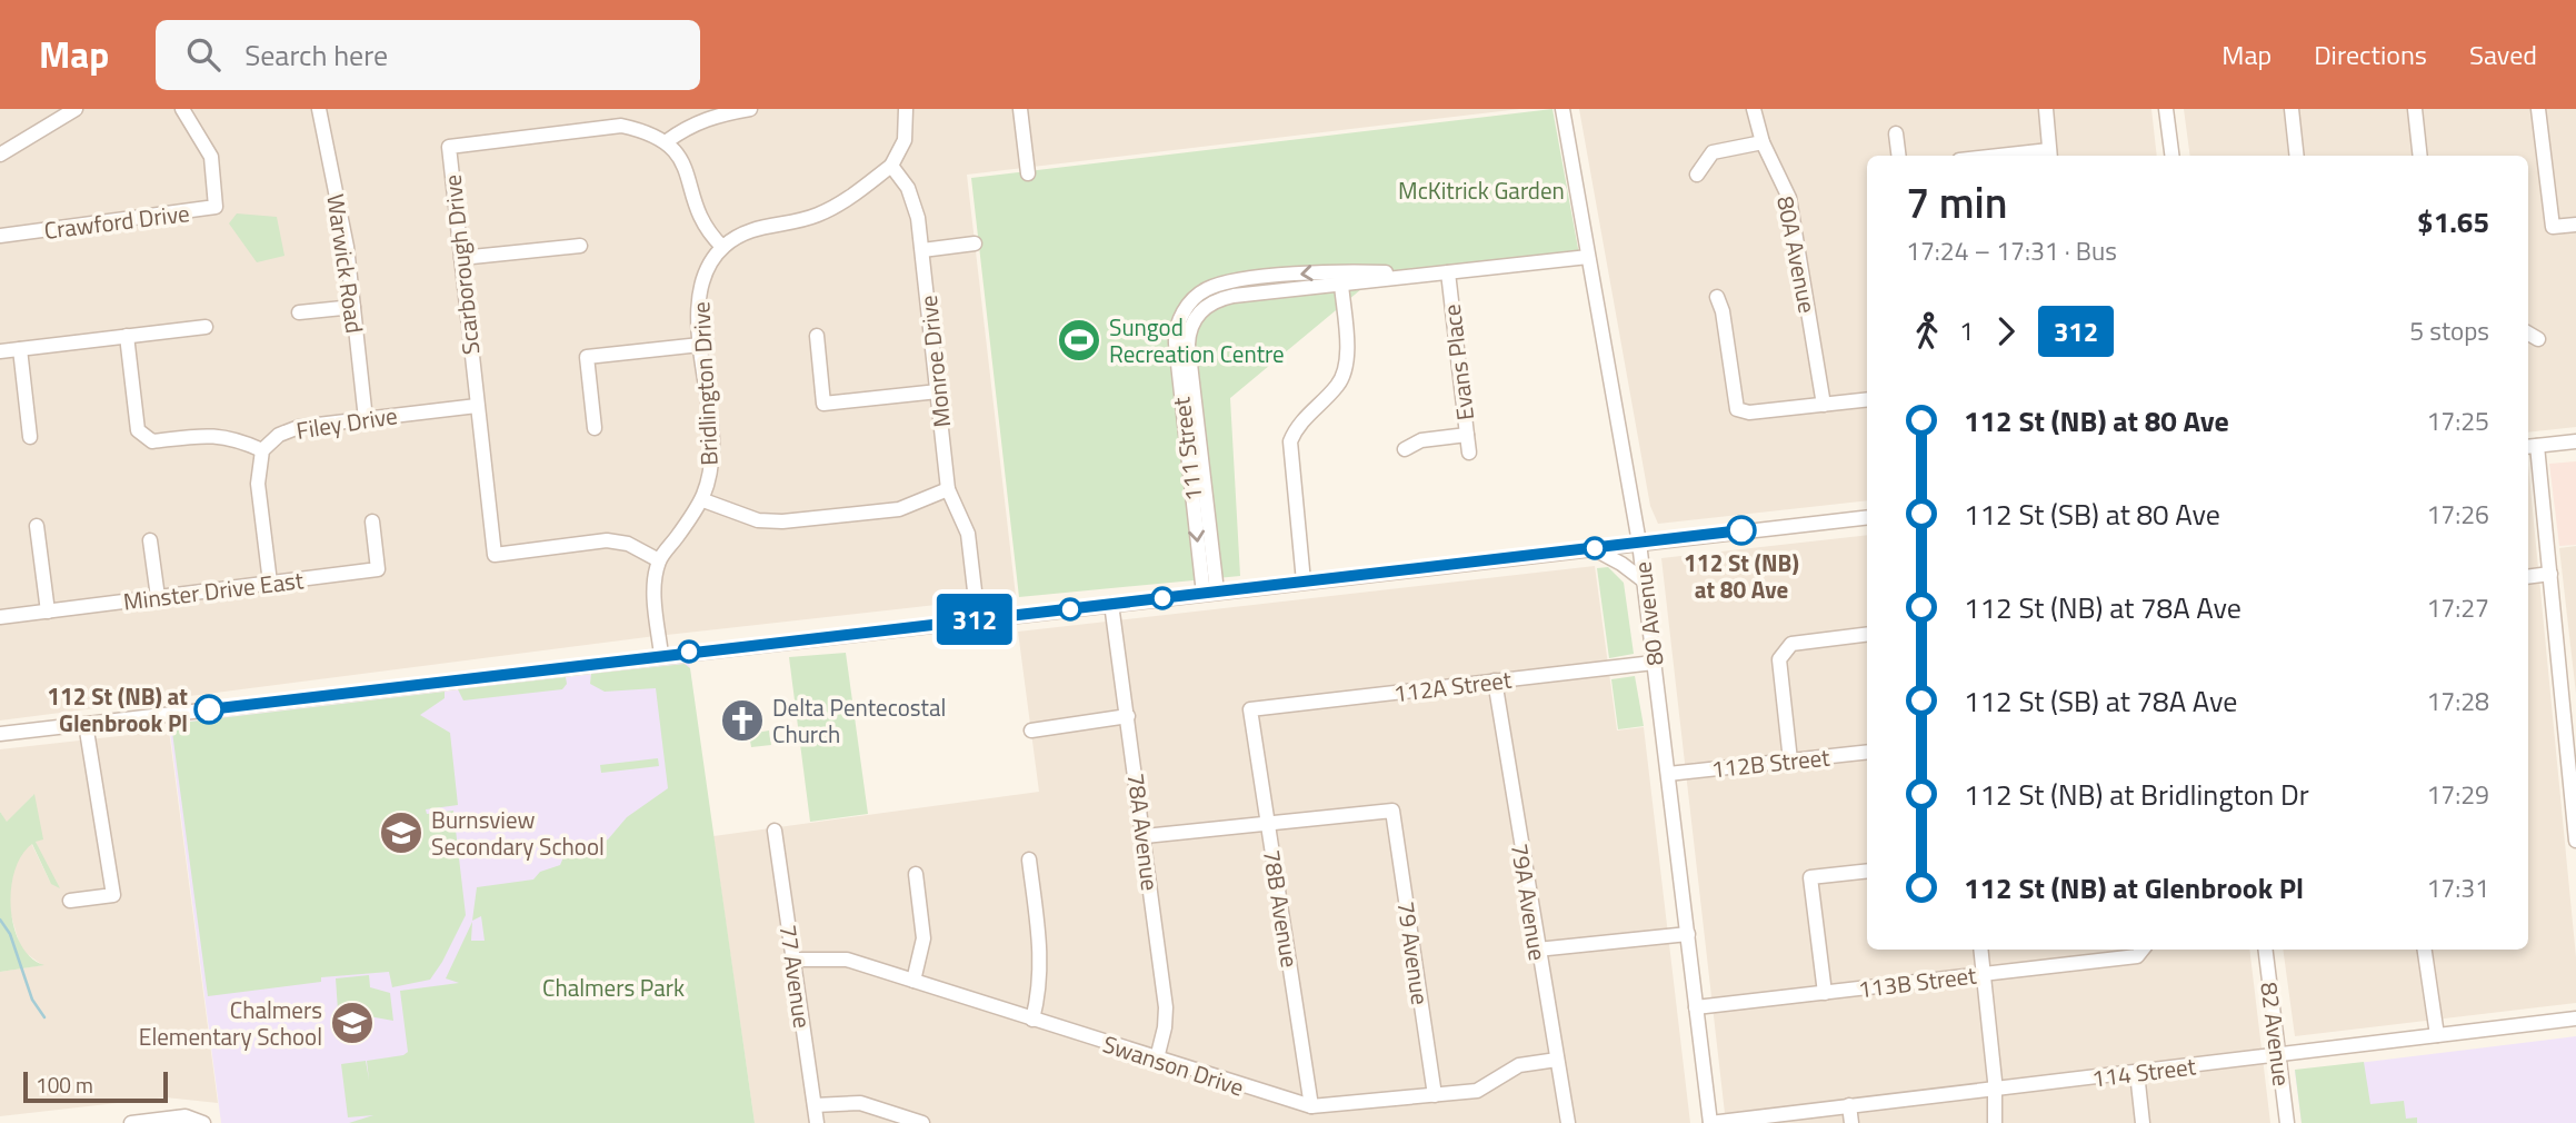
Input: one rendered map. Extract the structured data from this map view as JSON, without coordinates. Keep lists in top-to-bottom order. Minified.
{"streets":{"street":["Crawford Drive","80A Avenue","Warwick Road","Scarborough Drive","Monroe Drive","Evans Place","Bridlington Drive","Filey Drive","111 Street","Minster Drive East","80 Avenue","112A Street","112B Street","78A Avenue","79A Avenue","78B Avenue","79 Avenue","77 Avenue","113B Street","82 Avenue","Swanson Drive","114 Street"]},"crossings":[["Warwick Road","Filey Drive"],["Scarborough Drive","Bridlington Drive"],["Scarborough Drive","Filey Drive"],["Evans Place","111 Street"],["111 Street","80 Avenue"],["80 Avenue","112A Street"],["80 Avenue","112B Street"],["80 Avenue","113B Street"],["80 Avenue","114 Street"],["112A Street","79A Avenue"],["112A Street","78B Avenue"],["78A Avenue","Swanson Drive"],["79A Avenue","Swanson Drive"],["78B Avenue","79 Avenue"],["78B Avenue","Swanson Drive"],["79 Avenue","Swanson Drive"],["77 Avenue","Swanson Drive"],["82 Avenue","114 Street"]],"parks":["McKitrick Garden","Chalmers Park"],"places":{"sports":["Sungod Recreation Centre"],"other":["112 St (NB) at 80 Ave","112 St (NB) at Glenbrook Pl"],"church":["Delta Pentecostal Church"],"school or university":["Burnsview Secondary School","Chalmers Elementary School"]},"lines":["bus line 312"],"scale_bar":"100 m","page":{"header":"Map","search":"Search here","nav":["Map","Directions","Saved"],"on_map":"312","heading":["7 min","17:24 – 17:31 · Bus","$1.65"],"legs":["1","312","5 stops"],"list":[{"name":"112 St (NB) at 80 Ave","value":"17:25"},{"name":"112 St (SB) at 80 Ave","value":"17:26"},{"name":"112 St (NB) at 78A Ave","value":"17:27"},{"name":"112 St (SB) at 78A Ave","value":"17:28"},{"name":"112 St (NB) at Bridlington Dr","value":"17:29"},{"name":"112 St (NB) at Glenbrook Pl","value":"17:31"}],"scale":"100 m"}}
